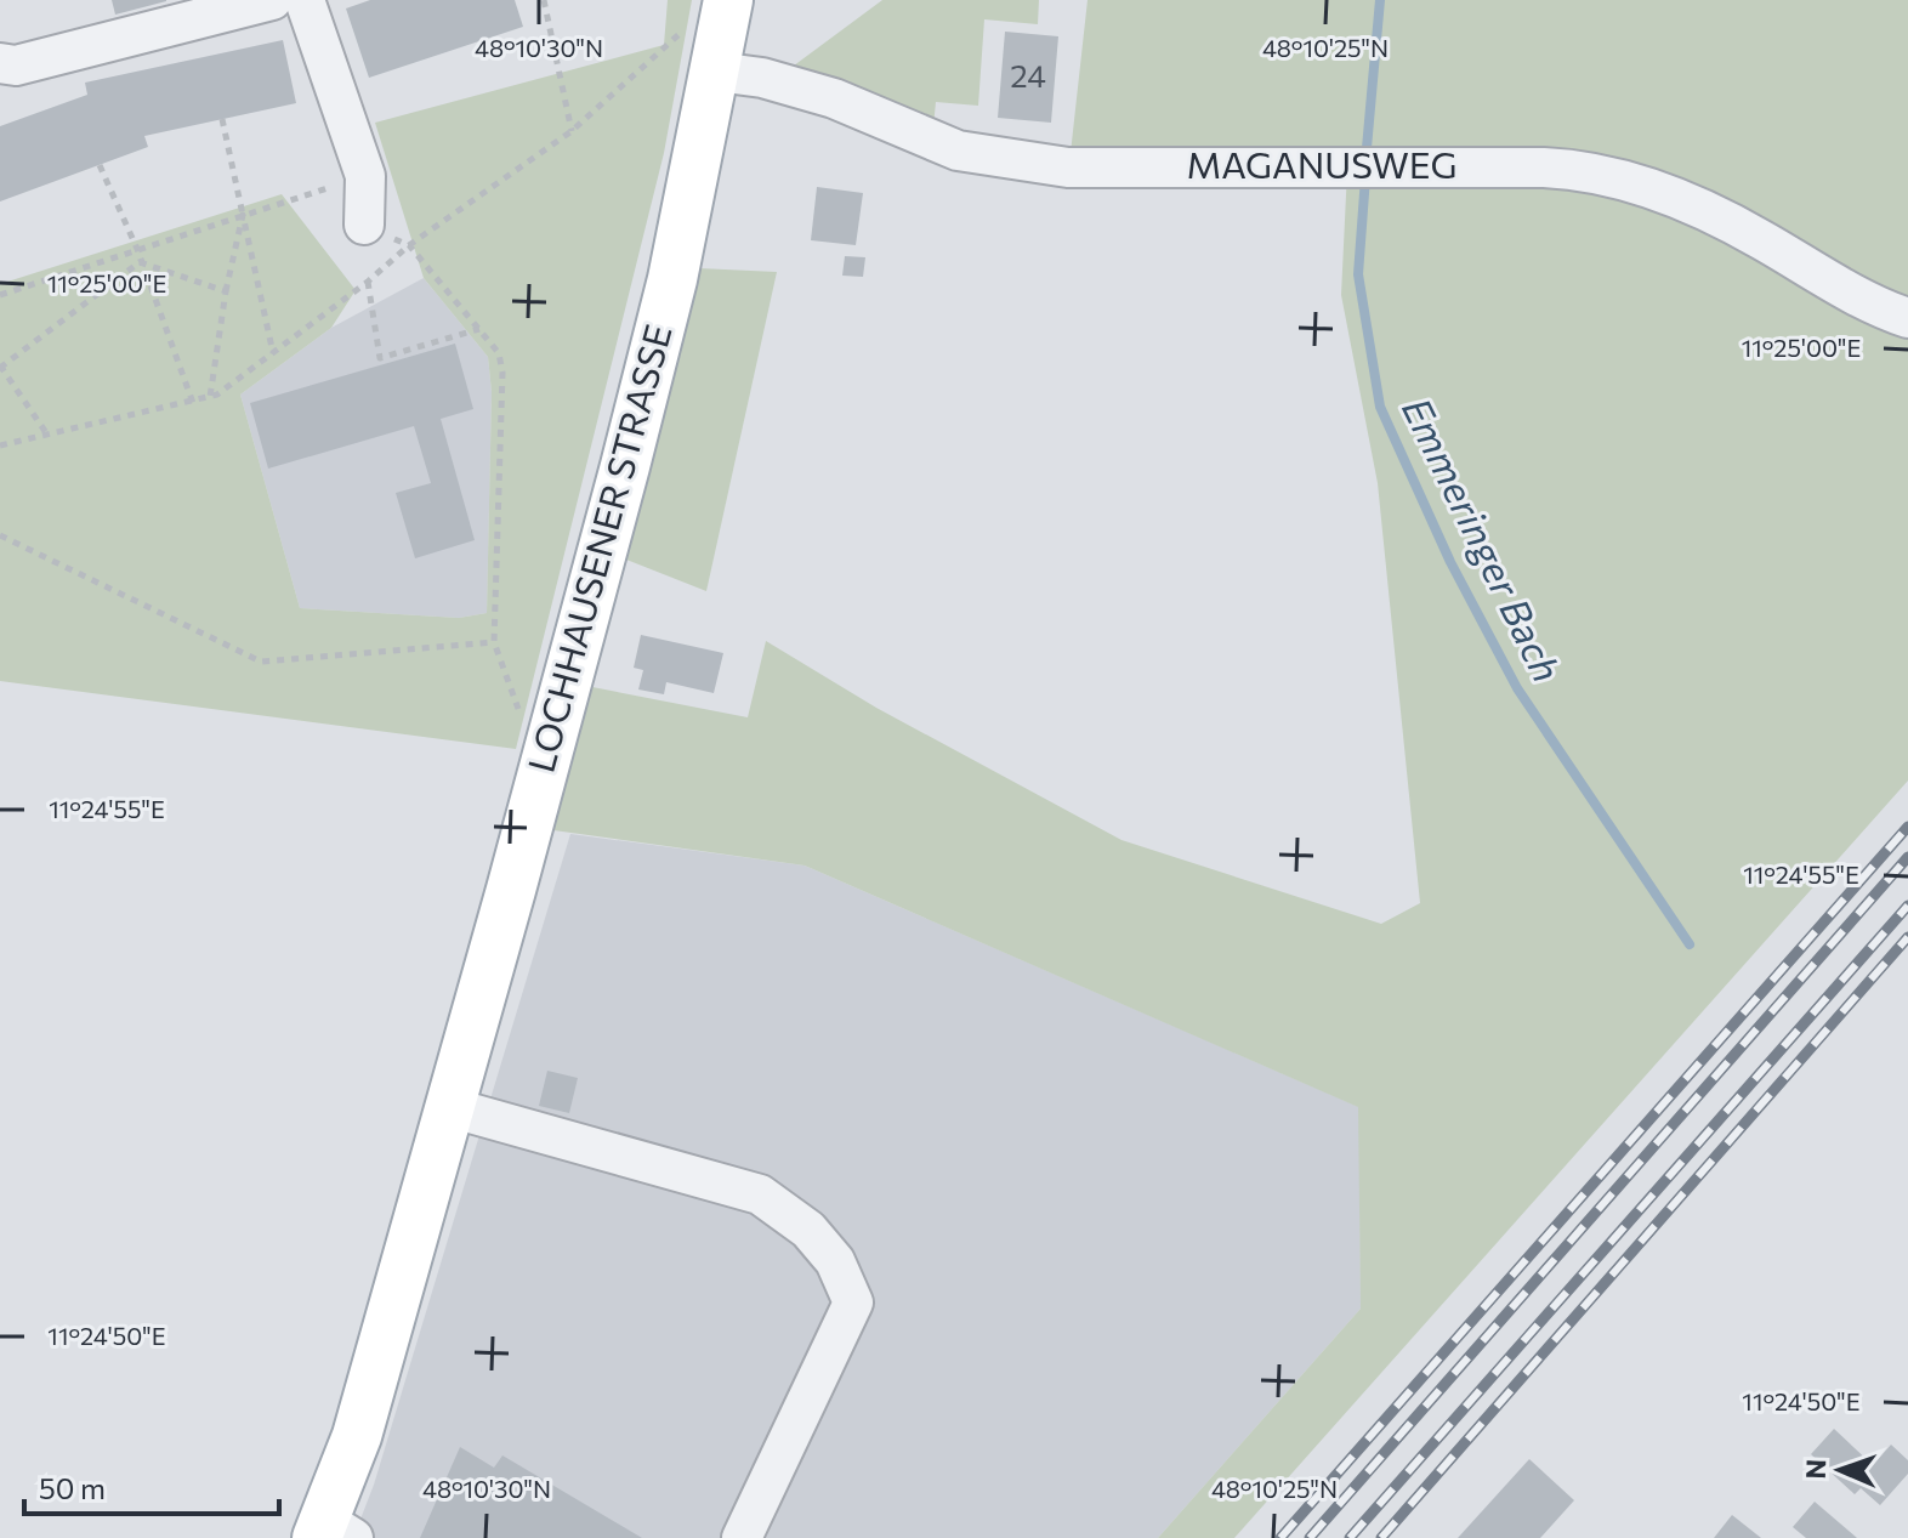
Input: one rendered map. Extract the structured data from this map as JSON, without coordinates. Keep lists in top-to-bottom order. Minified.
{"streets":{"main road":["LOCHHAUSENER STRASSE"],"street":["MAGANUSWEG"]},"crossings":[["MAGANUSWEG","LOCHHAUSENER STRASSE"]],"water":["Emmeringer Bach"],"house_numbers":["24"],"scale_bar":"50 m","north":"left","coordinates":["48°10'30\"N","48°10'25\"N","11°25'00\"E","11°24'55\"E","11°24'50\"E"]}
